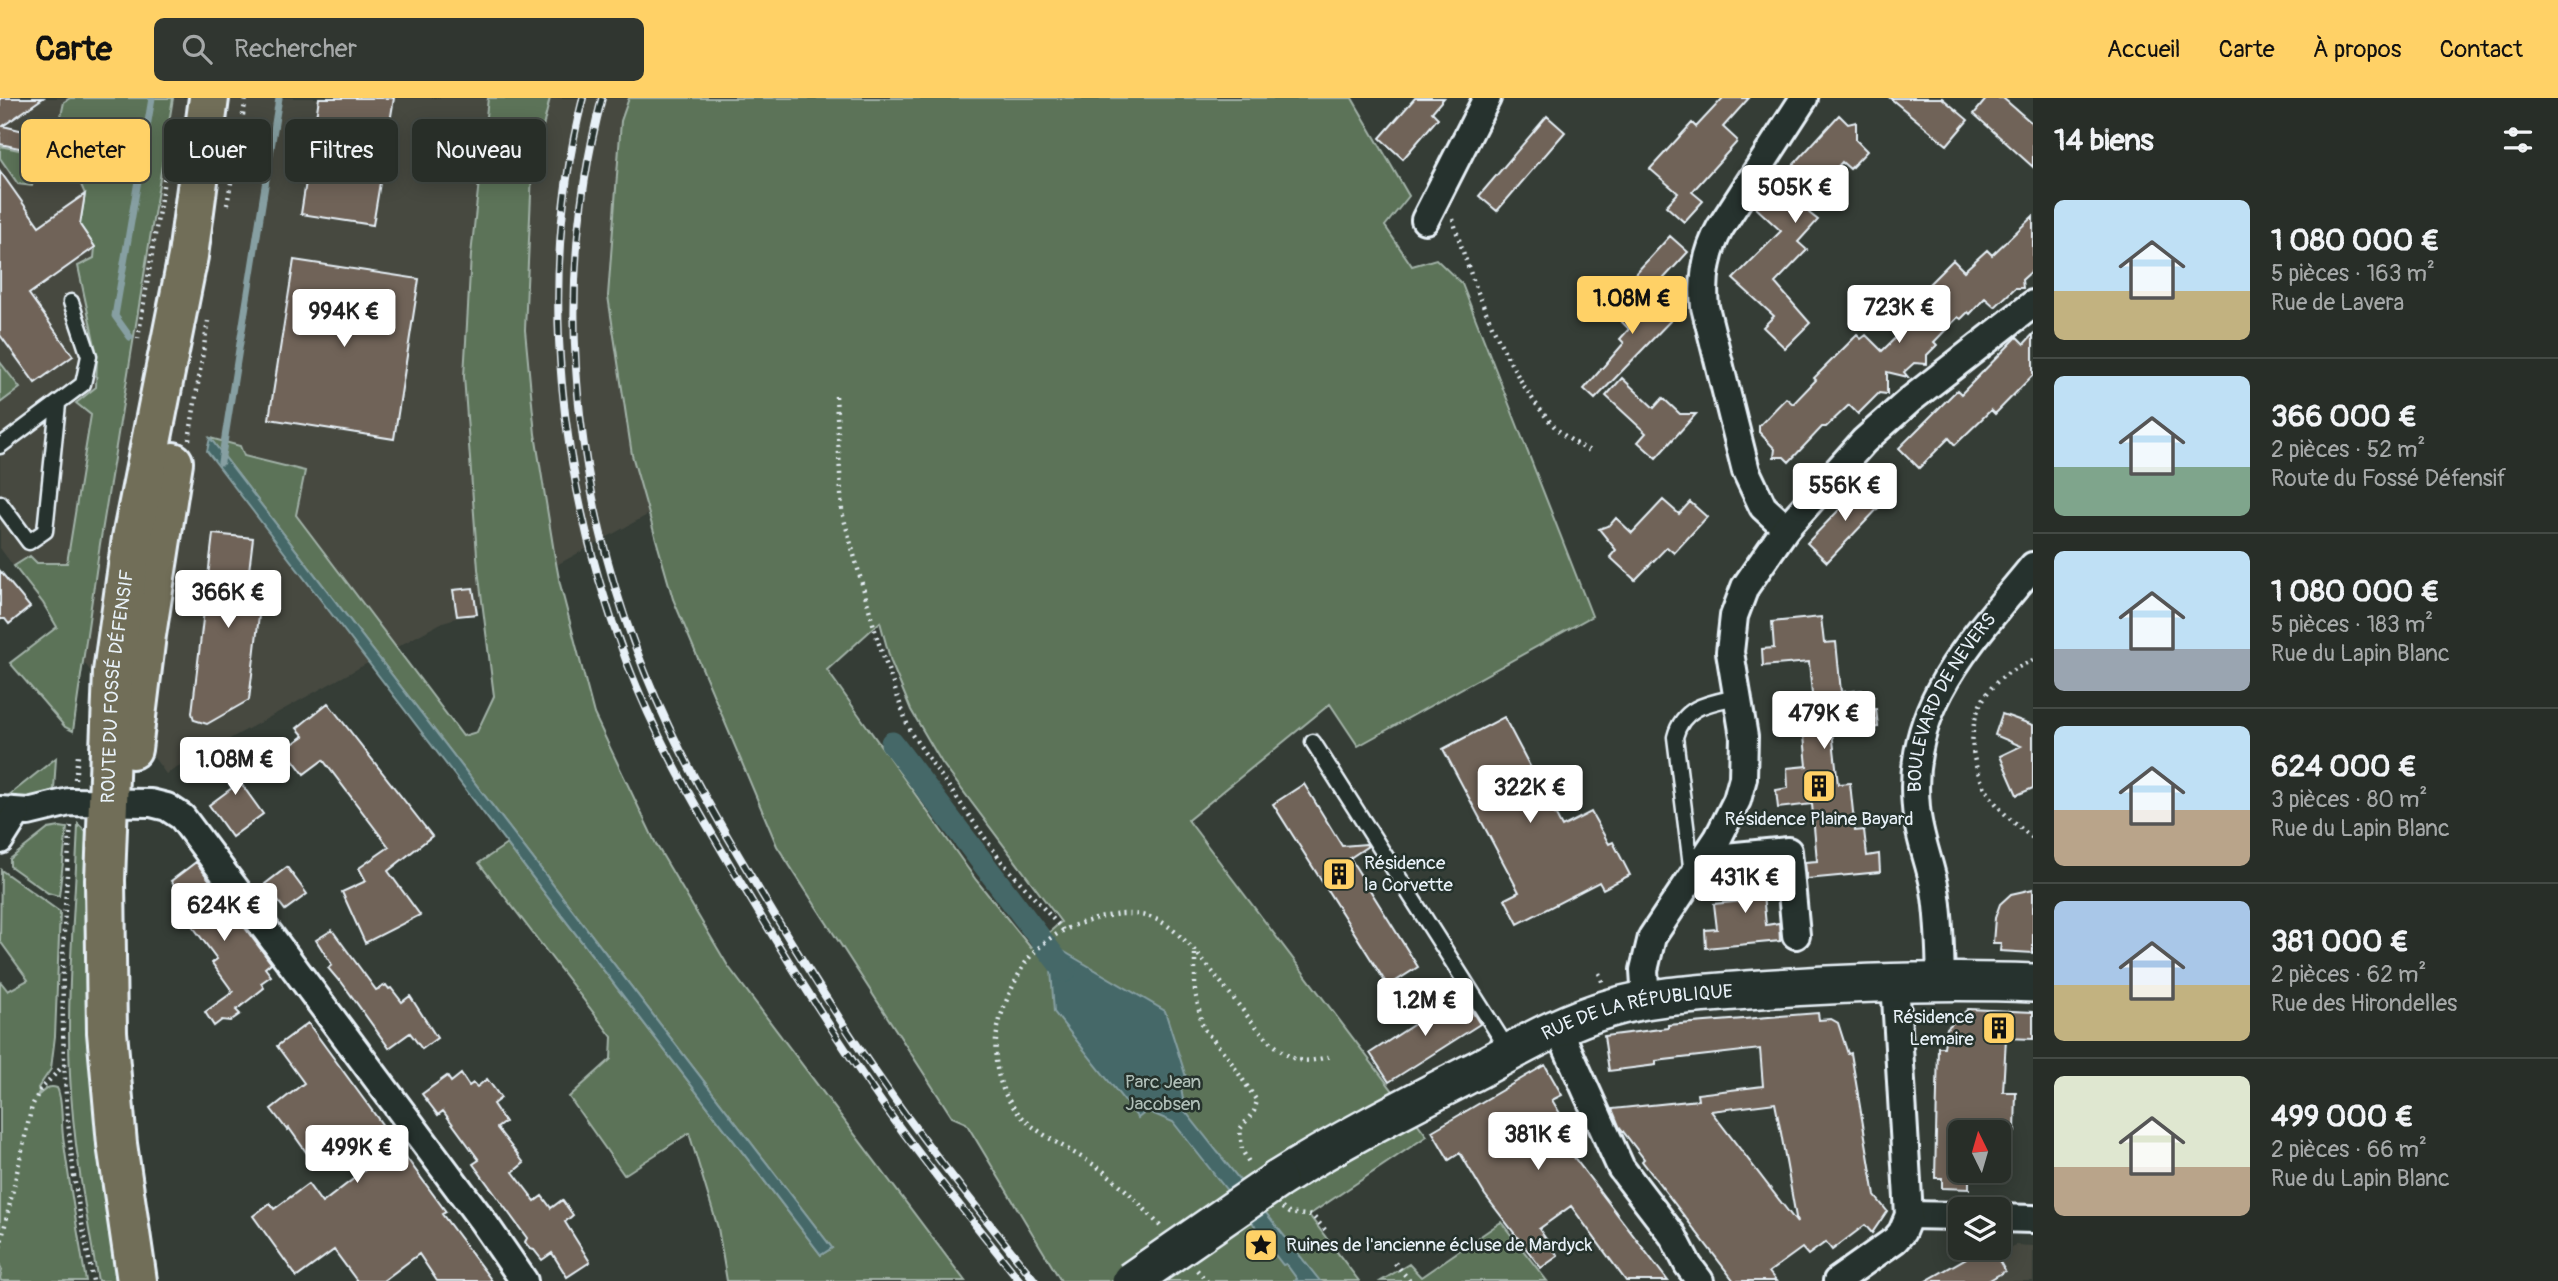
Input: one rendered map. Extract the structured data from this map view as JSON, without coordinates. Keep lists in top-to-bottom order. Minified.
{"streets":{"main road":["ROUTE DU FOSSÉ DÉFENSIF"],"street":["BOULEVARD DE NEVERS","RUE DE LA RÉPUBLIQUE"]},"crossings":[["BOULEVARD DE NEVERS","RUE DE LA RÉPUBLIQUE"]],"parks":["Parc Jean Jacobsen"],"places":{"building":["Résidence Plaine Bayard","Résidence la Corvette","Résidence Lemaire"],"place":["Ruines de l'ancienne écluse de Mardyck"]},"north":"top","page":{"header":"Carte","search":"Rechercher","nav":["Accueil","Carte","À propos","Contact"],"heading":"14 biens","chip":["Acheter","Louer","Filtres","Nouveau"],"price":["505K €","1.08M €","723K €","994K €","556K €","366K €","479K €","1.08M €","322K €","431K €","624K €","1.2M €","381K €","499K €"],"list":[{"name":"1 080 000 €","note":"5 pièces · 163 m² · Rue de Lavera"},{"name":"366 000 €","note":"2 pièces · 52 m² · Route du Fossé Défensif"},{"name":"1 080 000 €","note":"5 pièces · 183 m² · Rue du Lapin Blanc"},{"name":"624 000 €","note":"3 pièces · 80 m² · Rue du Lapin Blanc"},{"name":"381 000 €","note":"2 pièces · 62 m² · Rue des Hirondelles"},{"name":"499 000 €","note":"2 pièces · 66 m² · Rue du Lapin Blanc"}]}}
